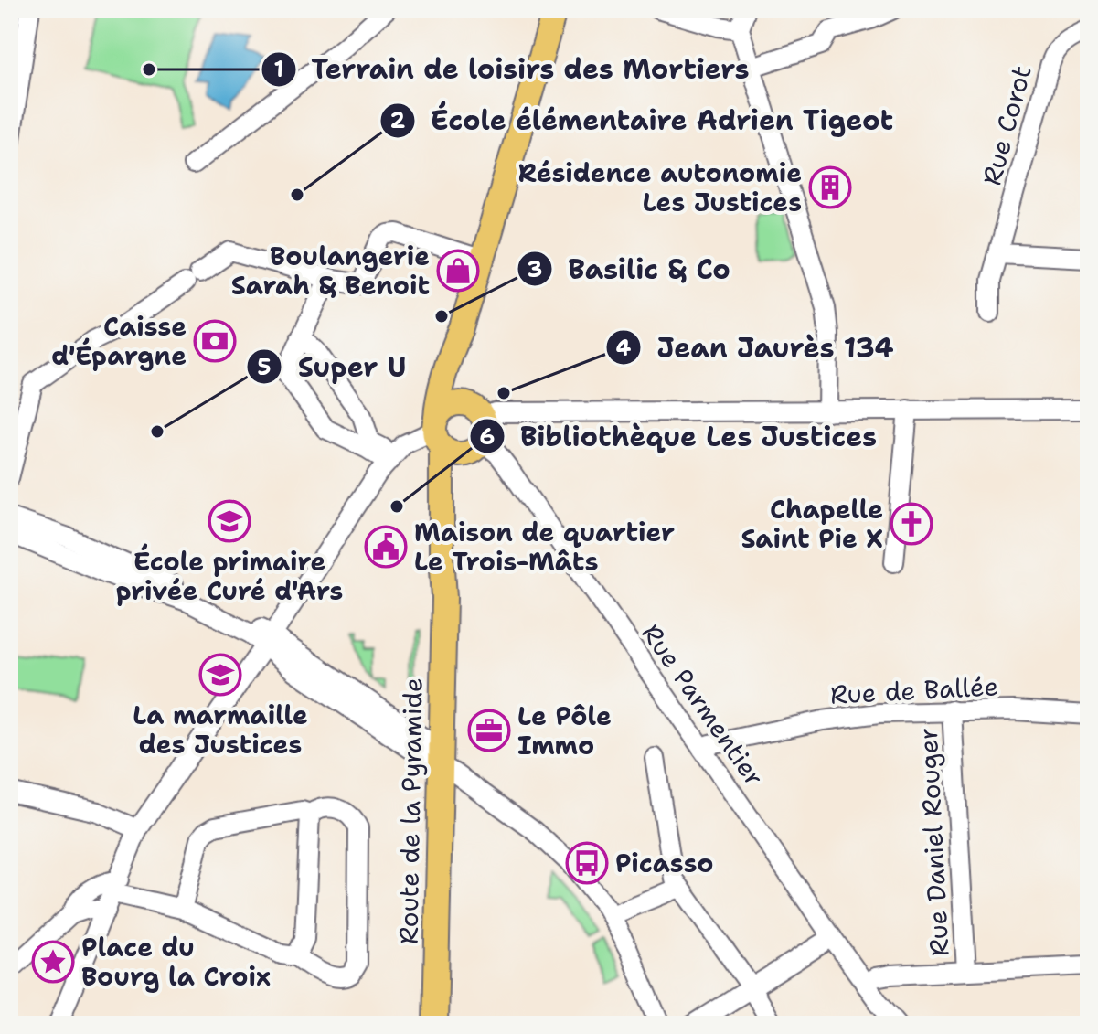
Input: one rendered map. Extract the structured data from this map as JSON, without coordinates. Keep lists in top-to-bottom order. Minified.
{"streets":{"main road":["Route de la Pyramide"],"street":["Rue Corot","Rue de Ballée","Rue Parmentier","Rue Daniel Rouger"]},"crossings":[["Rue de Ballée","Rue Parmentier"],["Rue de Ballée","Rue Daniel Rouger"],["Rue Parmentier","Route de la Pyramide"]],"places":{"other":["Terrain de loisirs des Mortiers","École élémentaire Adrien Tigeot","Basilic & Co","Jean Jaurès 134","Super U","Bibliothèque Les Justices"],"building":["Résidence autonomie Les Justices"],"shop":["Boulangerie Sarah & Benoit"],"bank":["Caisse d'Épargne"],"school or university":["École primaire privée Curé d'Ars","La marmaille des Justices"],"church":["Chapelle Saint Pie X"],"public building":["Maison de quartier Le Trois-Mâts"],"office":["Le Pôle Immo"],"bus stop":["Picasso"],"place":["Place du Bourg la Croix"]}}
